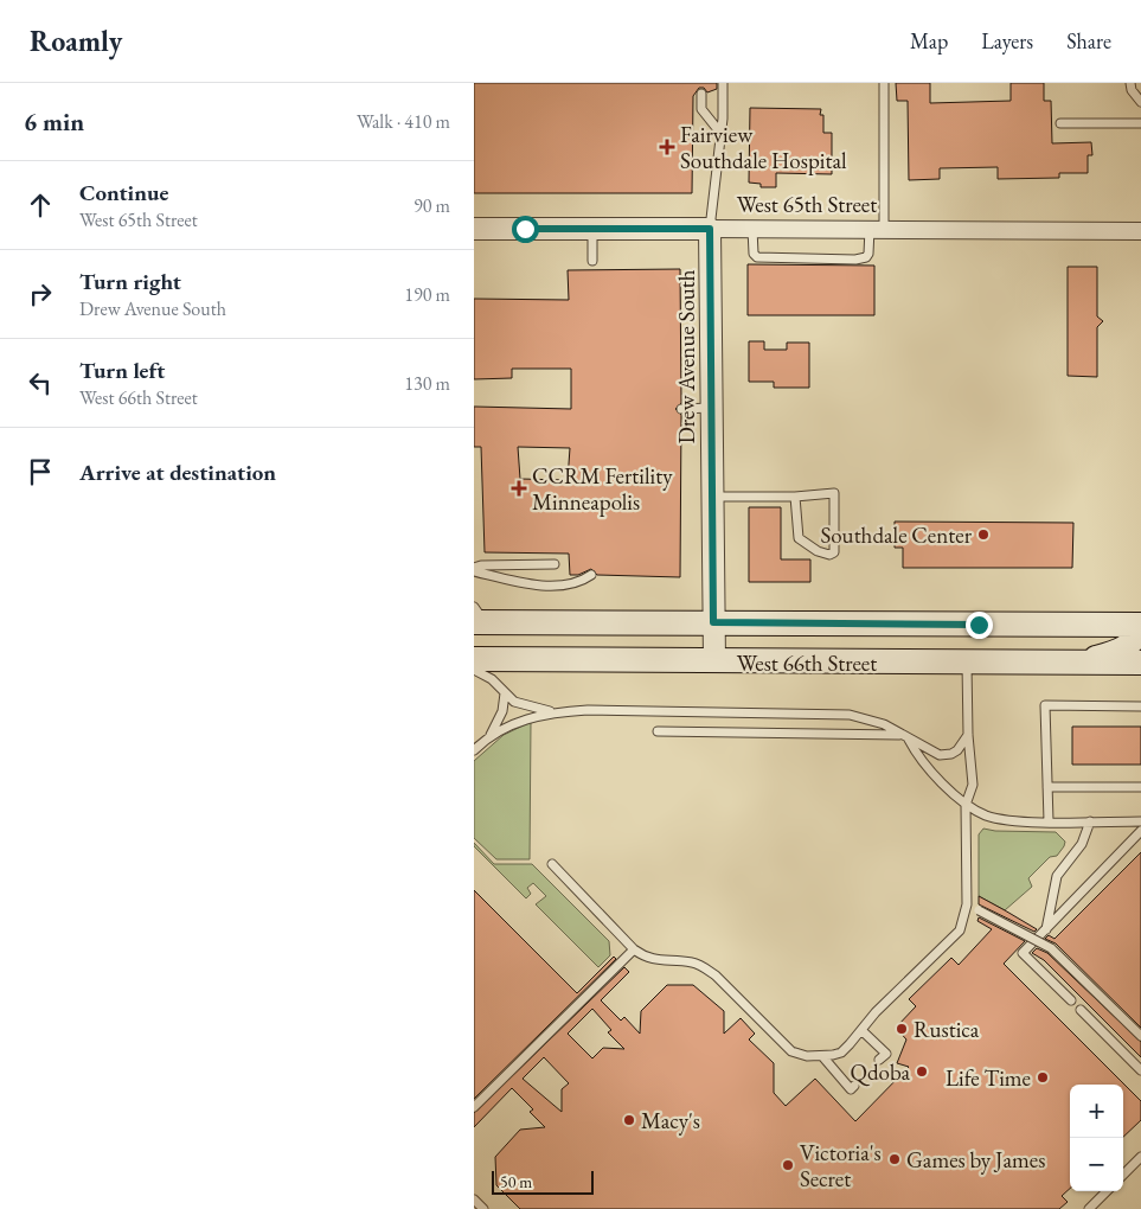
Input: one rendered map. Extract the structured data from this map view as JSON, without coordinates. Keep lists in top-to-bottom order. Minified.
{"streets":{"main road":["West 66th Street"],"street":["West 65th Street","Drew Avenue South"]},"crossings":[["West 65th Street","Drew Avenue South"],["Drew Avenue South","West 66th Street"]],"places":{"health":["Fairview Southdale Hospital","CCRM Fertility Minneapolis"],"other":["Southdale Center","Rustica","Qdoba","Life Time","Macy's","Games by James","Victoria's Secret"]},"scale_bar":"50 m","page":{"header":"Roamly","nav":["Map","Layers","Share"],"heading":["6 min","Walk · 410 m"],"list":[["Continue","West 65th Street","90 m"],["Turn right","Drew Avenue South","190 m"],["Turn left","West 66th Street","130 m"],"Arrive at destination"],"map_buttons":["+","−"],"scale":"50 m"}}
